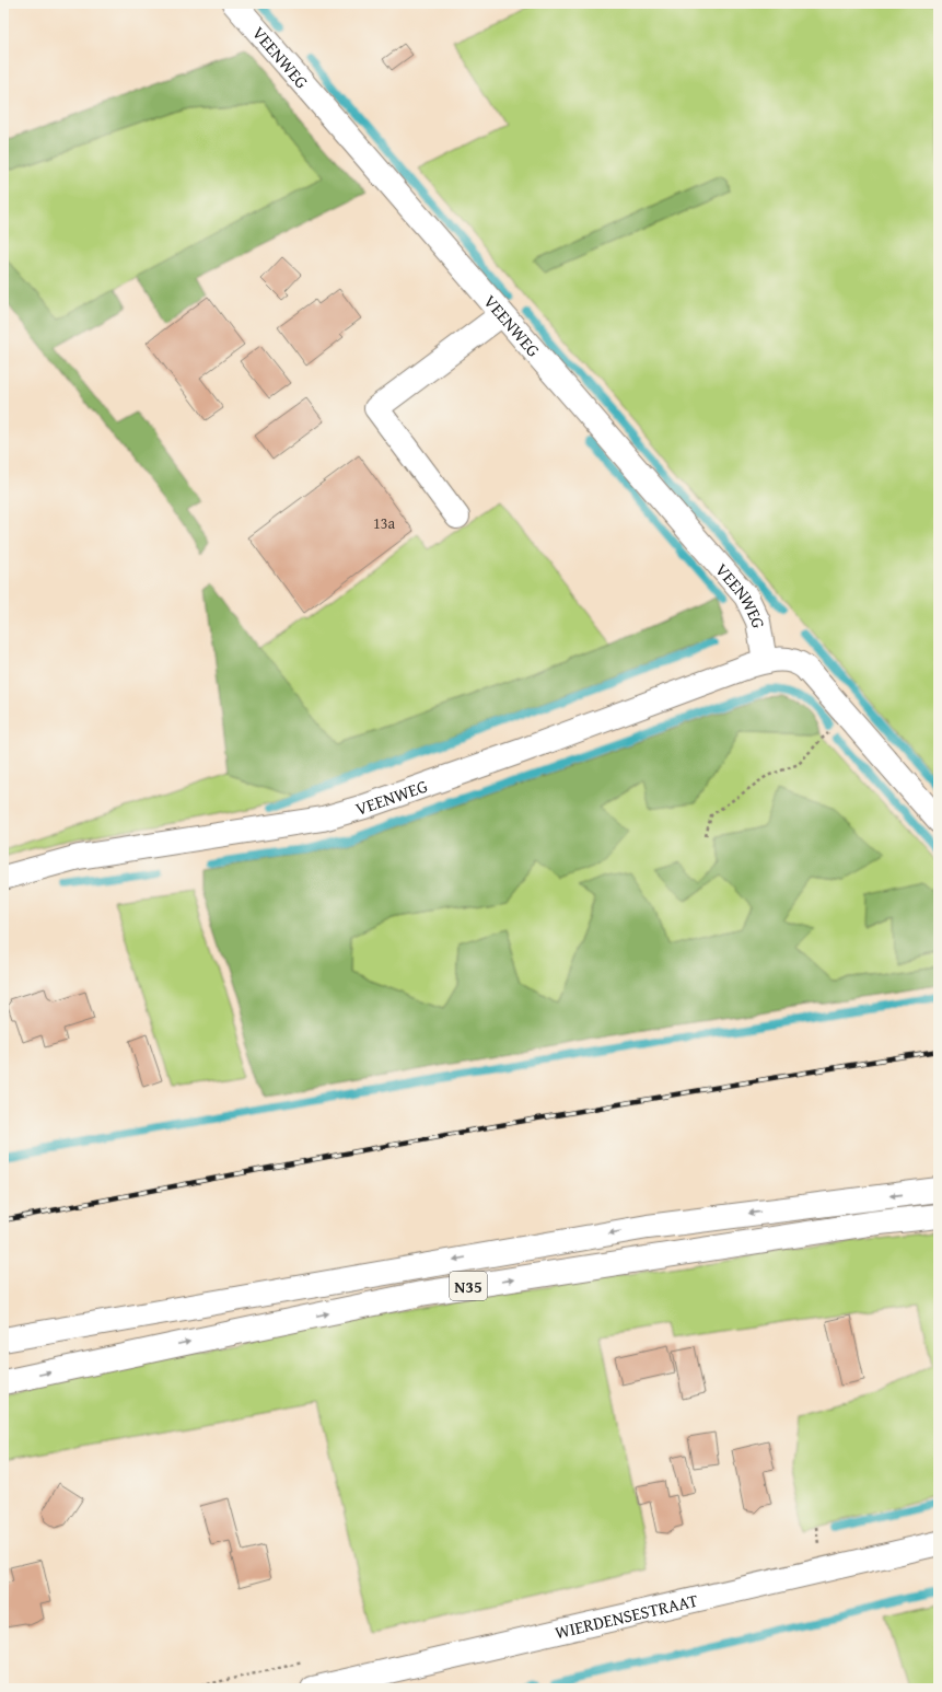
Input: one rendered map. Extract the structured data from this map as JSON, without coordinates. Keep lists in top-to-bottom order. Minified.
{"streets":{"street":["VEENWEG","N35","WIERDENSESTRAAT"]},"house_numbers":["13a"]}
